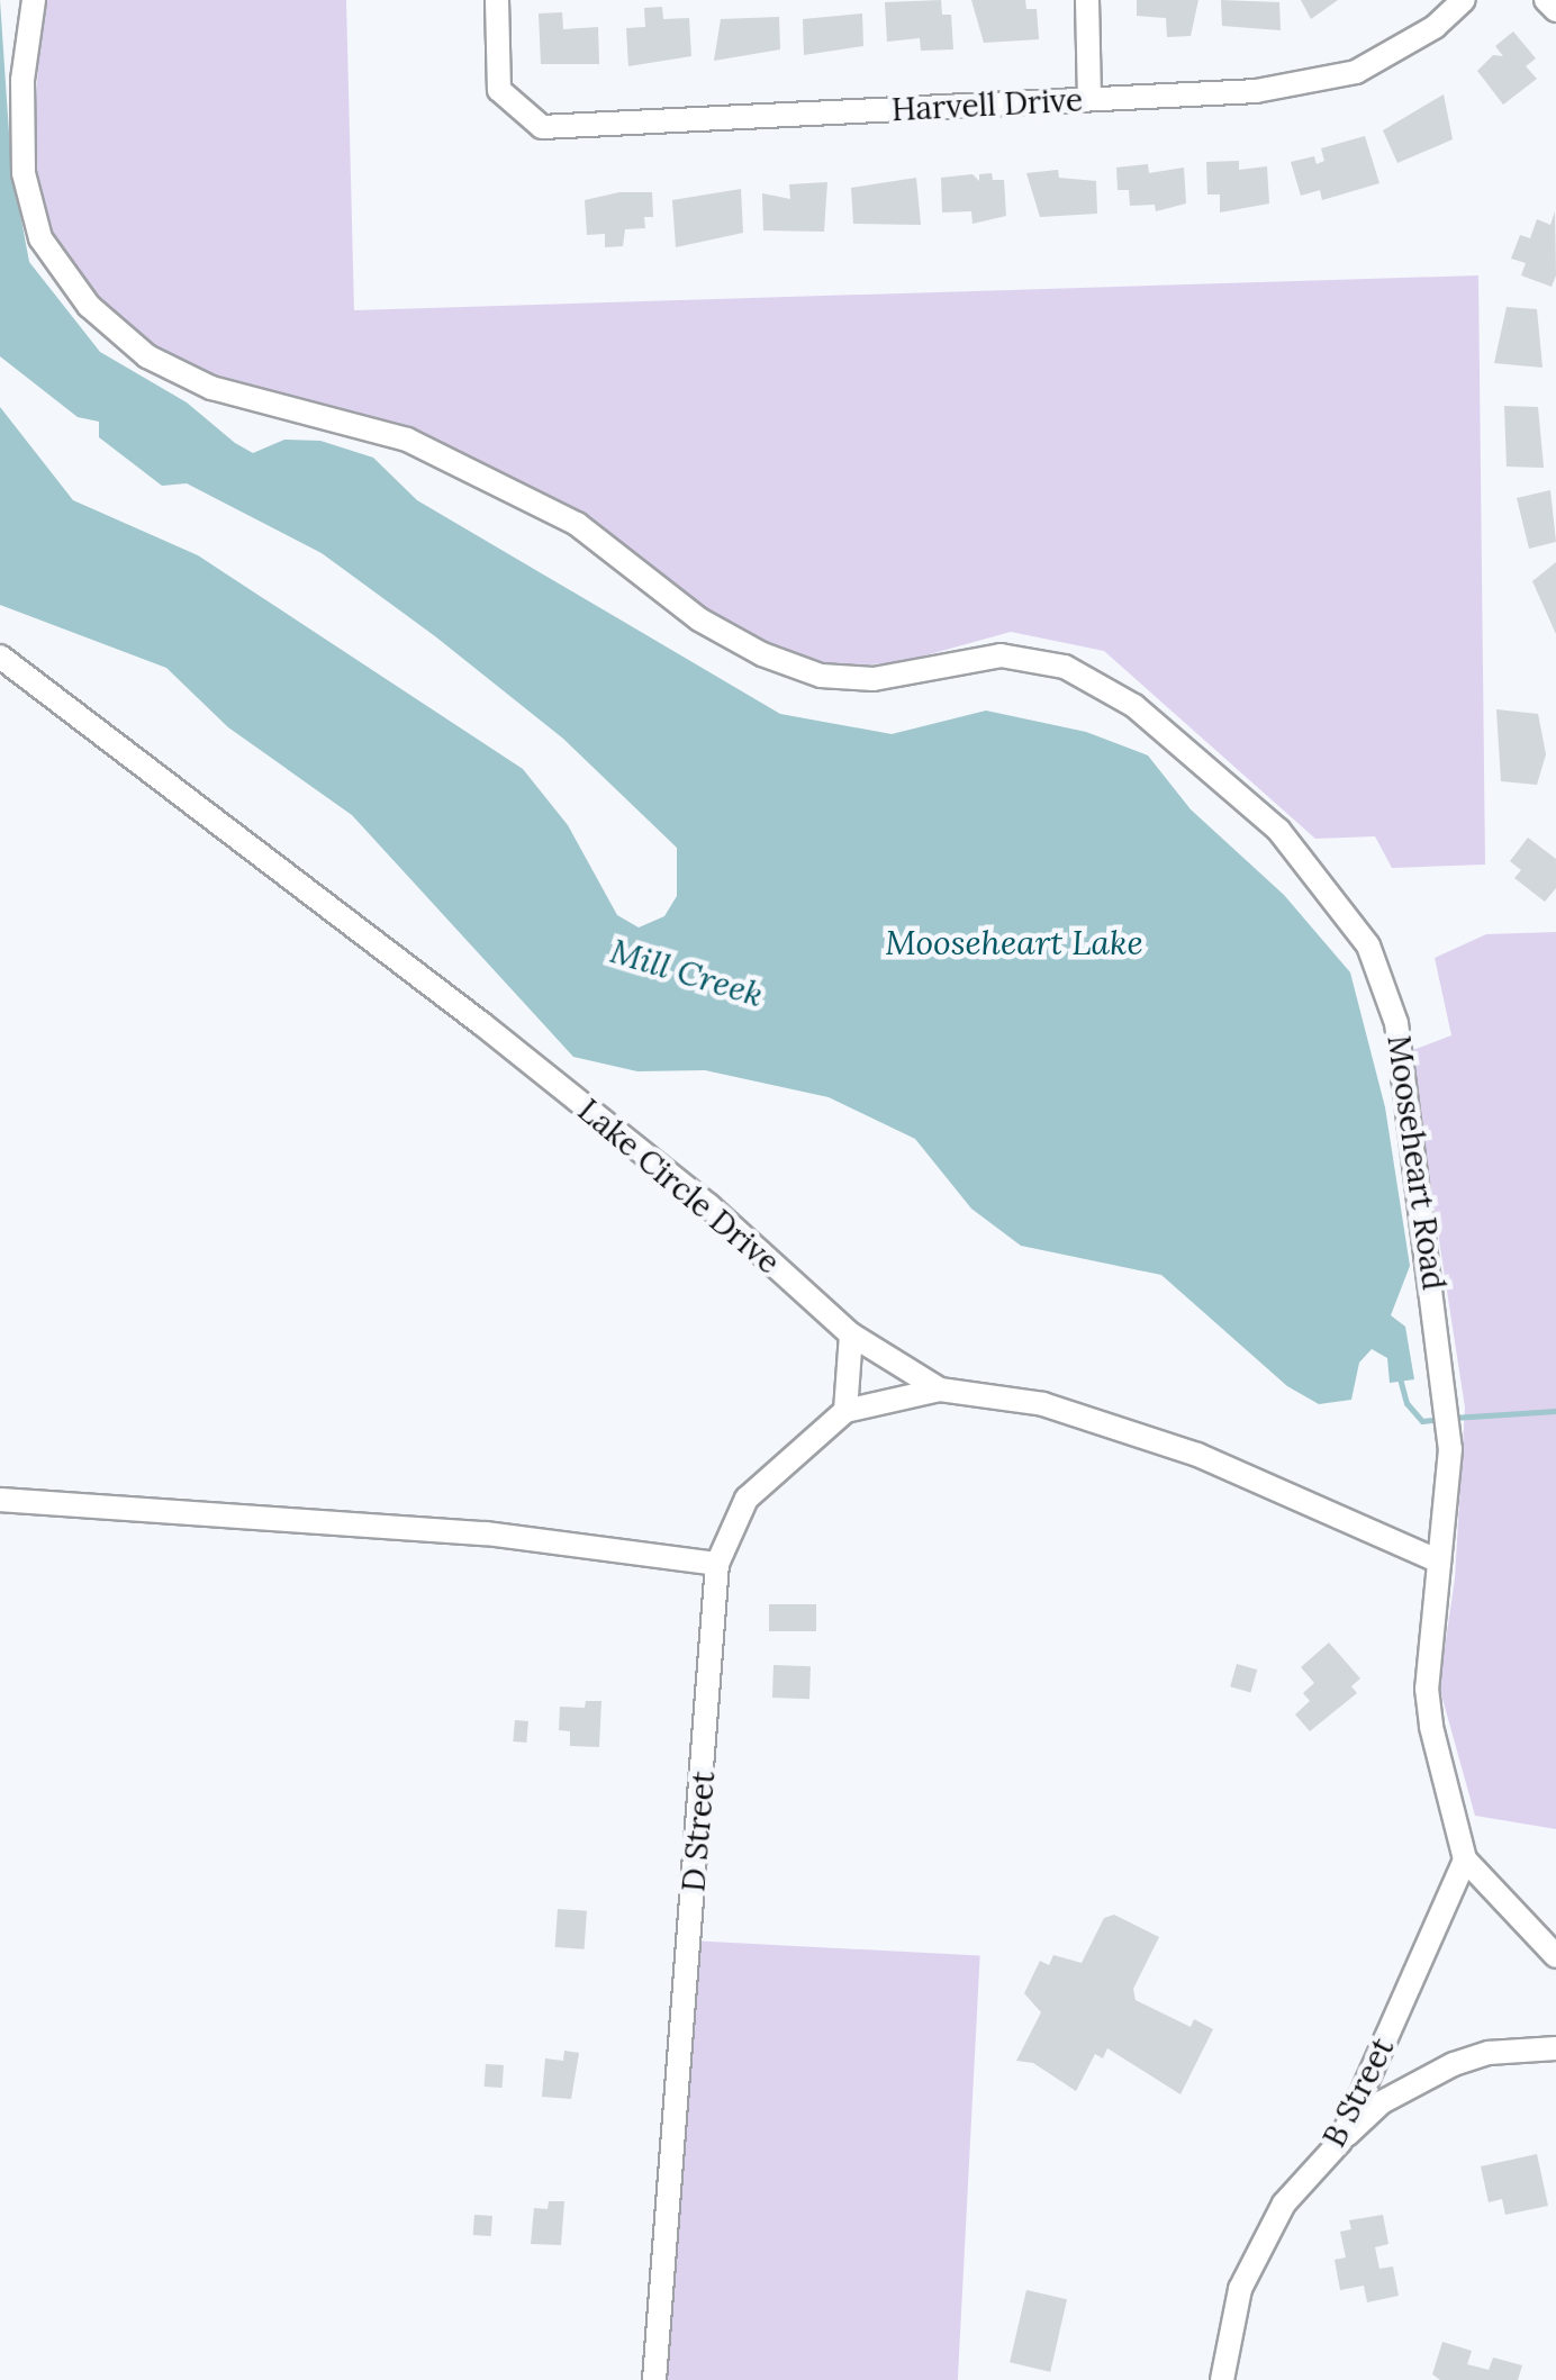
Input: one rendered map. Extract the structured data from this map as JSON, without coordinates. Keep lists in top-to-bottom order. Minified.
{"streets":{"street":["Harvell Drive","Mooseheart Road","Lake Circle Drive","D Street","B Street"]},"crossings":[["Mooseheart Road","Lake Circle Drive"],["Mooseheart Road","B Street"]],"water":["Mooseheart Lake","Mill Creek"]}
